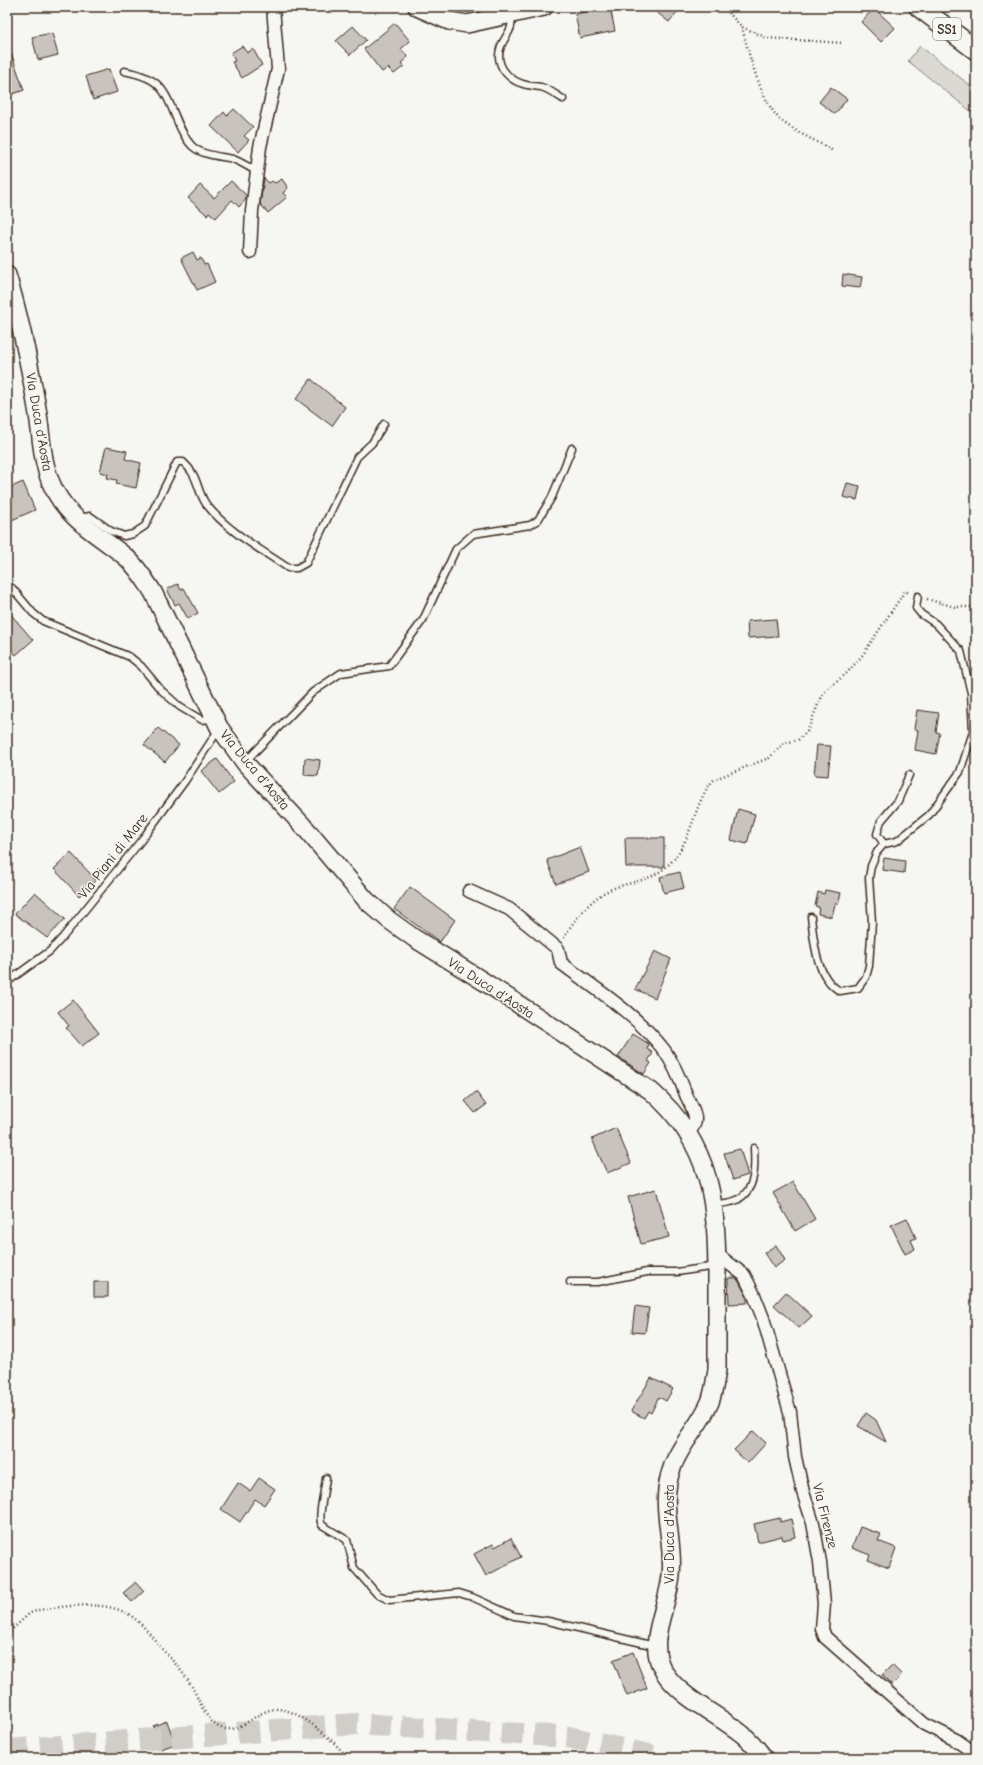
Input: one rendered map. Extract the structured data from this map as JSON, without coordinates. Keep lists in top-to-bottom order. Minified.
{"streets":{"main road":["SS1","Via Duca d'Aosta"],"street":["Via Firenze"],"lane":["Via Piani di Mare"]},"crossings":[["Via Duca d'Aosta","Via Piani di Mare"],["Via Duca d'Aosta","Via Firenze"]]}
